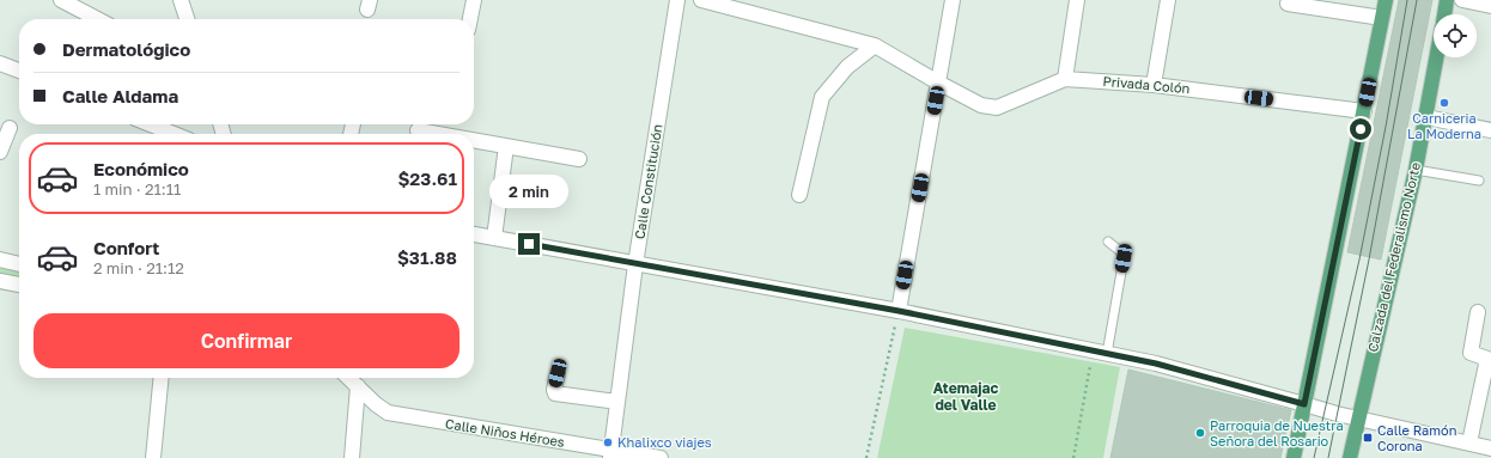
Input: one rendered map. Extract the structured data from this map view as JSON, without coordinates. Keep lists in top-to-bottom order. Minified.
{"streets":{"main road":["Calzada del Federalismo Norte"],"street":["Privada Colón","Calle Constitución","Calle Niños Héroes"]},"crossings":[["Calle Constitución","Calle Niños Héroes"]],"districts":["Atemajac del Valle"],"places":{"other":["Carniceria La Moderna","Parroquia de Nuestra Señora del Rosario","Khalixco viajes"],"transit":["Calle Ramón Corona"]},"page":{"banner":["Dermatológico","Calle Aldama"],"list":[{"name":"Económico","note":"1 min · 21:11","value":"$23.61"},{"name":"Confort","note":"2 min · 21:12","value":"$31.88"}],"bubble":"2 min","buttons":"Confirmar"}}
